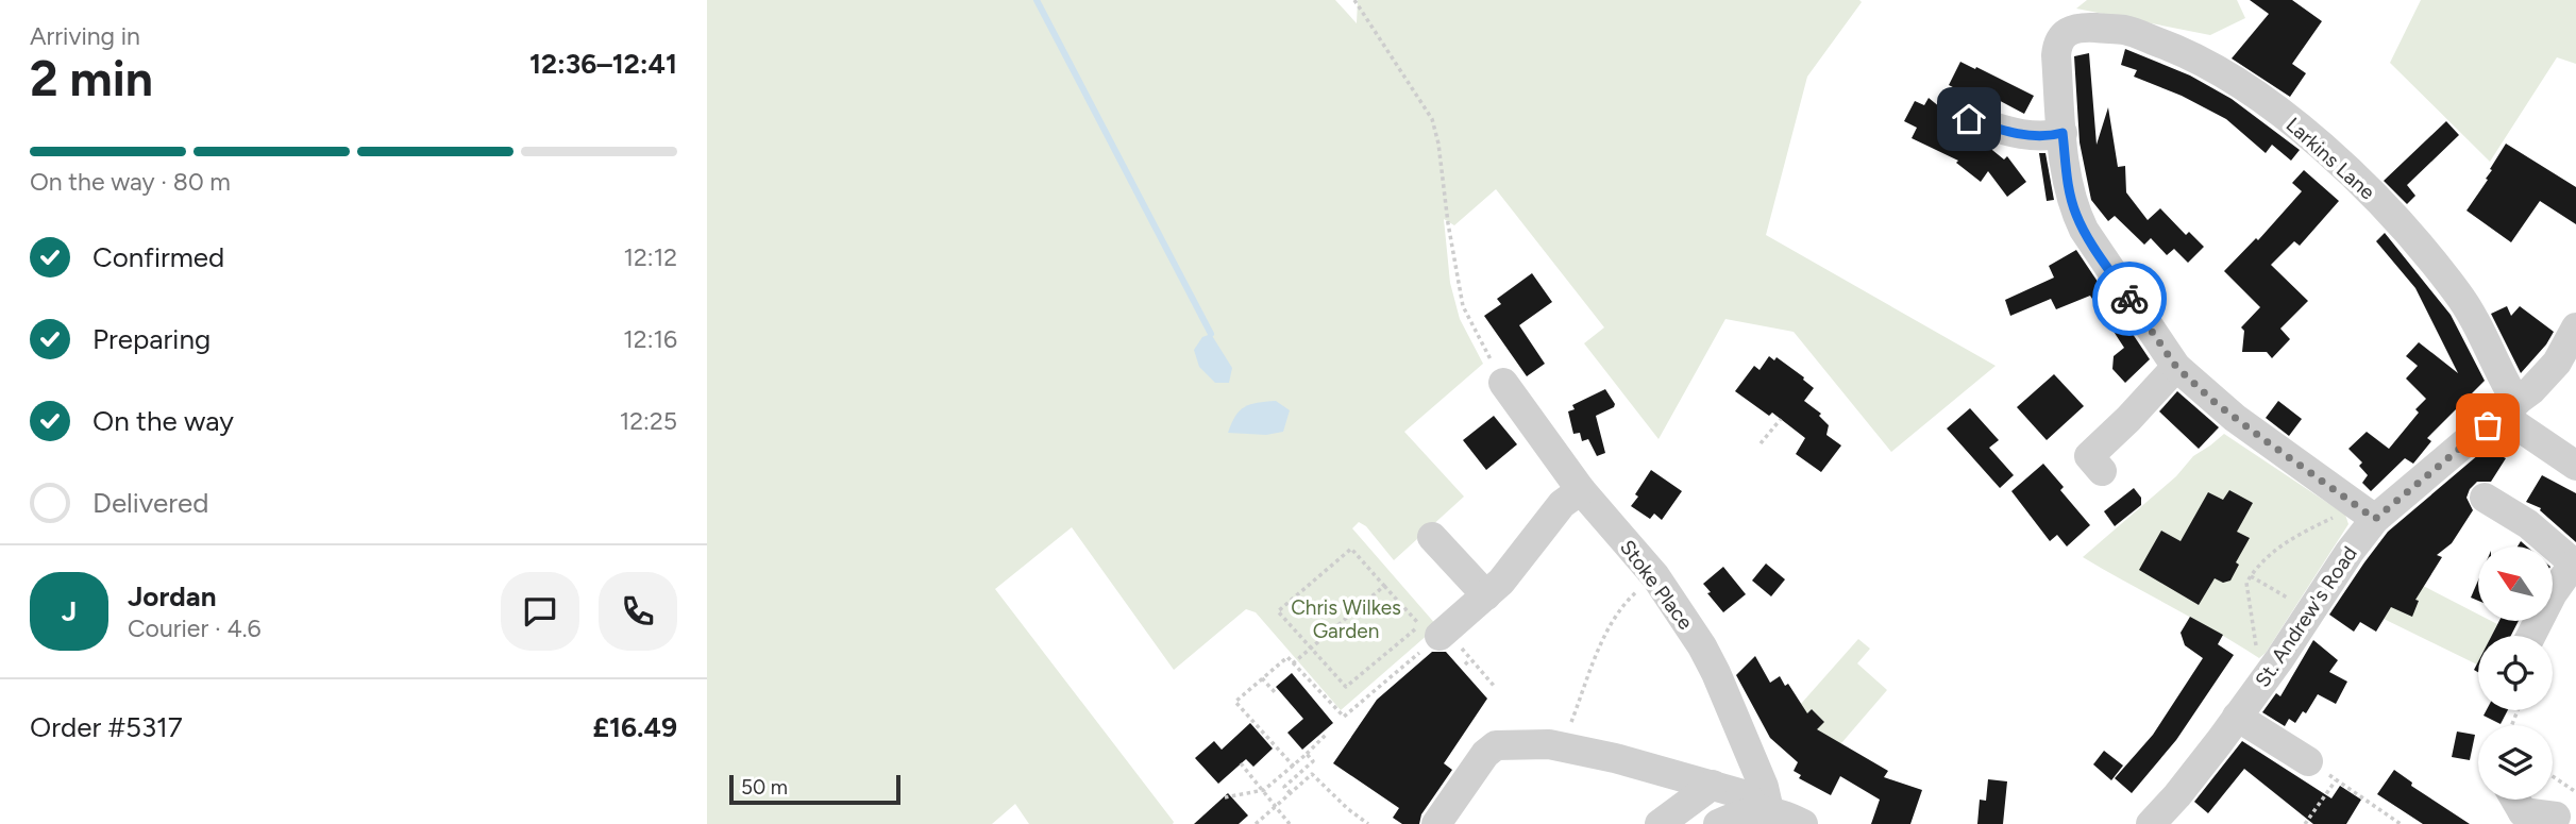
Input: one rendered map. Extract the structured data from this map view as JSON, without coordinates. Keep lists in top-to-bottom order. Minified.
{"streets":{"street":["Larkins Lane","Stoke Place","St. Andrew's Road"]},"crossings":[["Larkins Lane","St. Andrew's Road"]],"parks":["Chris Wilkes Garden"],"scale_bar":"50 m","north":"top left","page":{"heading":["2 min","Arriving in","12:36–12:41"],"panel":["Jordan","Courier · 4.6","Order #5317","£16.49"],"bar":"On the way · 80 m","list":[["Confirmed","12:12"],["Preparing","12:16"],["On the way","12:25"],"Delivered"],"round":"J","scale":"50 m"}}
